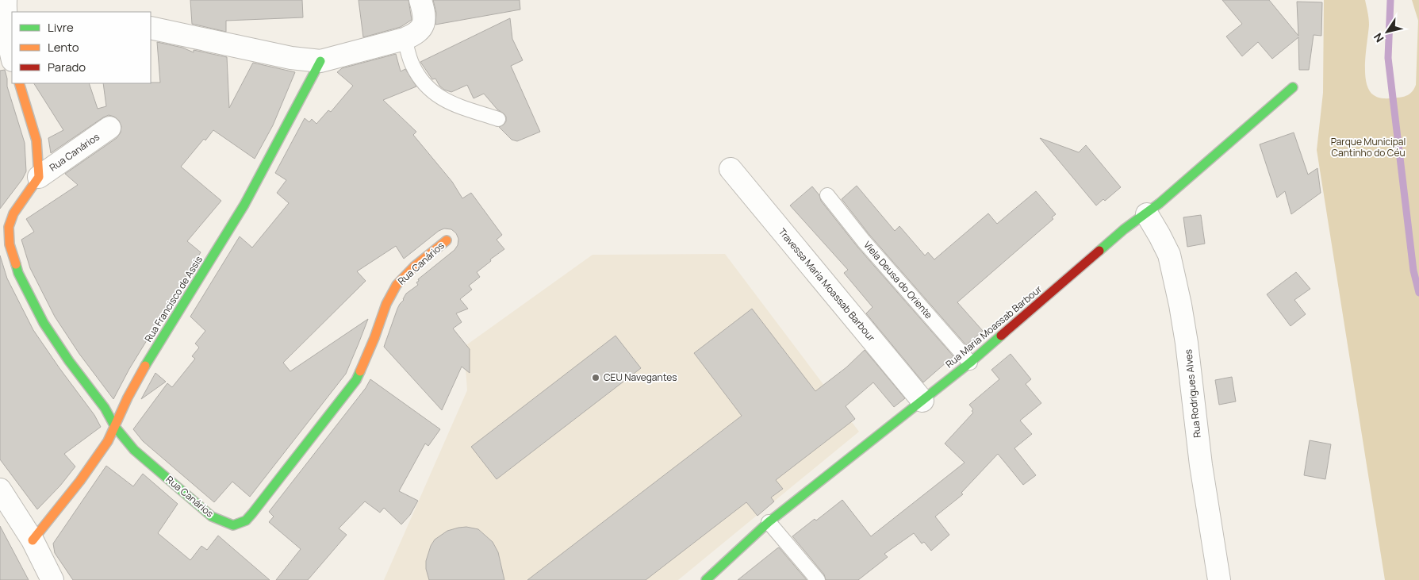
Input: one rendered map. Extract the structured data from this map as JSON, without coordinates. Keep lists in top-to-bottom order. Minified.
{"streets":{"street":["Rua Canários","Travessa Maria Moassab Barbour","Rua Francisco de Assis","Rua Maria Moassab Barbour","Rua Rodrigues Alves"],"lane":["Viela Deusa do Oriente"]},"crossings":[["Rua Canários","Rua Francisco de Assis"],["Viela Deusa do Oriente","Rua Maria Moassab Barbour"],["Travessa Maria Moassab Barbour","Rua Maria Moassab Barbour"],["Rua Maria Moassab Barbour","Rua Rodrigues Alves"]],"parks":["Parque Municipal Cantinho do Céu"],"places":["CEU Navegantes"],"legend":["Livre","Lento","Parado"],"north":"bottom left"}
